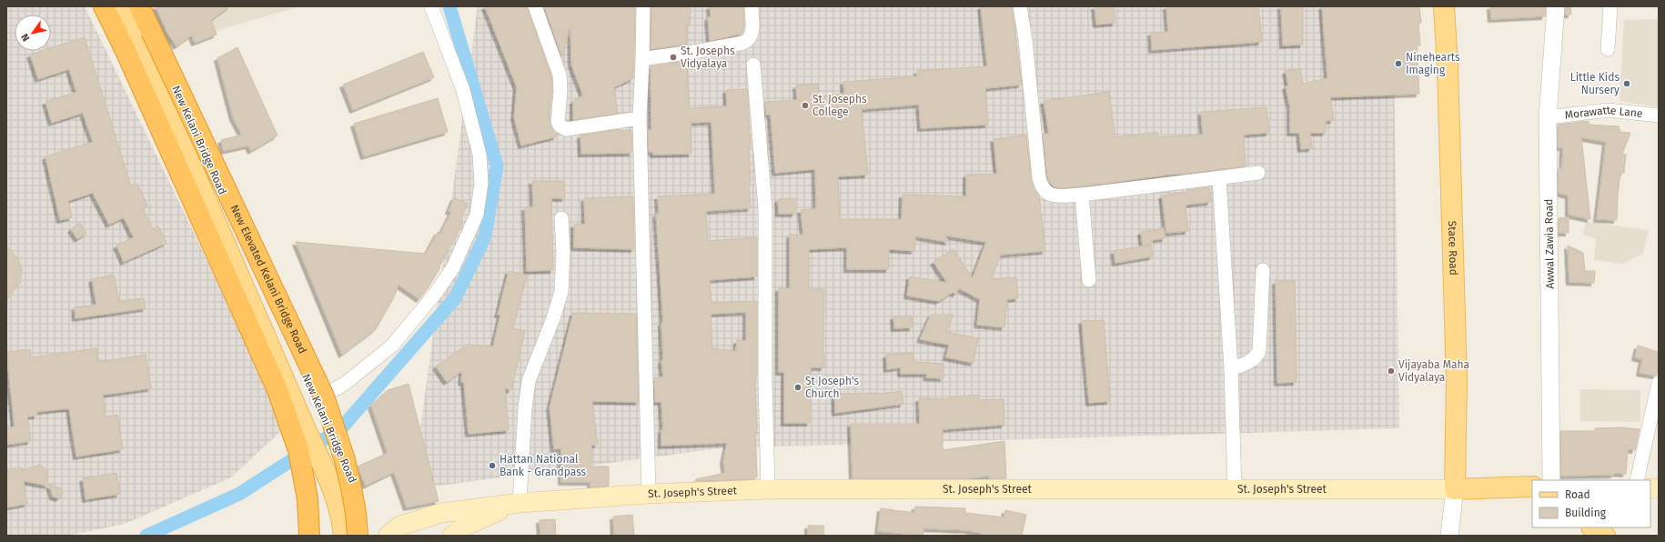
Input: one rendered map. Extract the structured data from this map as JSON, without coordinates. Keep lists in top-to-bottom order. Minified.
{"streets":{"highway":["New Elevated Kelani Bridge Road"],"main road":["New Kelani Bridge Road","Stace Road","St. Joseph's Street"],"street":["Morawatte Lane","Awwal Zawia Road"]},"crossings":[["Morawatte Lane","Awwal Zawia Road"],["New Kelani Bridge Road","New Elevated Kelani Bridge Road"],["Stace Road","St. Joseph's Street"]],"places":["St. Josephs Vidyalaya","Ninehearts Imaging","Little Kids Nursery","St. Josephs College","Vijayaba Maha Vidyalaya","St Joseph's Church","Hattan National Bank - Grandpass"],"legend":["Road","Building"],"north":"bottom left"}
